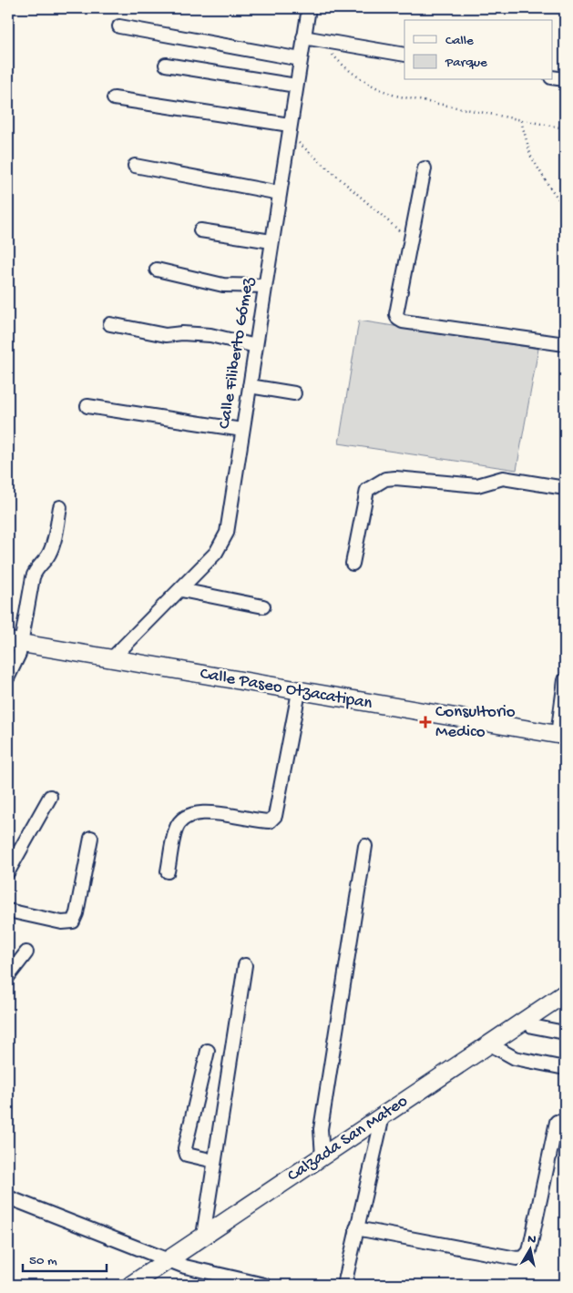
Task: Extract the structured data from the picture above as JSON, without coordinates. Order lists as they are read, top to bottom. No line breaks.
{"streets":{"main road":["Calle Paseo Otzacatipan","Calzada San Mateo"],"street":["Calle Filiberto Gómez"]},"crossings":[["Calle Filiberto Gómez","Calle Paseo Otzacatipan"]],"places":{"health":["Consultorio Medico"]},"legend":["Calle","Parque"],"scale_bar":"50 m","north":"top"}
